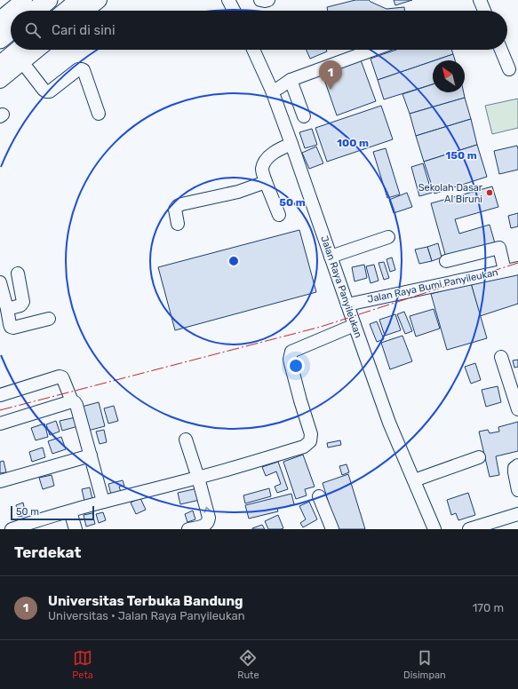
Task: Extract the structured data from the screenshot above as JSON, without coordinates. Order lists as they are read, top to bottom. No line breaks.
{"streets":{"street":["Jalan Raya Bumi Panyileukan","Jalan Raya Panyileukan"]},"crossings":[["Jalan Raya Bumi Panyileukan","Jalan Raya Panyileukan"]],"places":["Sekolah Dasar Al Biruni"],"scale_bar":"50 m","north":"top left","page":{"search":"Cari di sini","pins":"1","scale":"50 m","heading":"Terdekat","list":[{"mark":"1","name":"Universitas Terbuka Bandung","note":"Universitas · Jalan Raya Panyileukan","value":"170 m"}],"nav":["Peta","Rute","Disimpan"]},"rings":["100 m","150 m","50 m"]}
